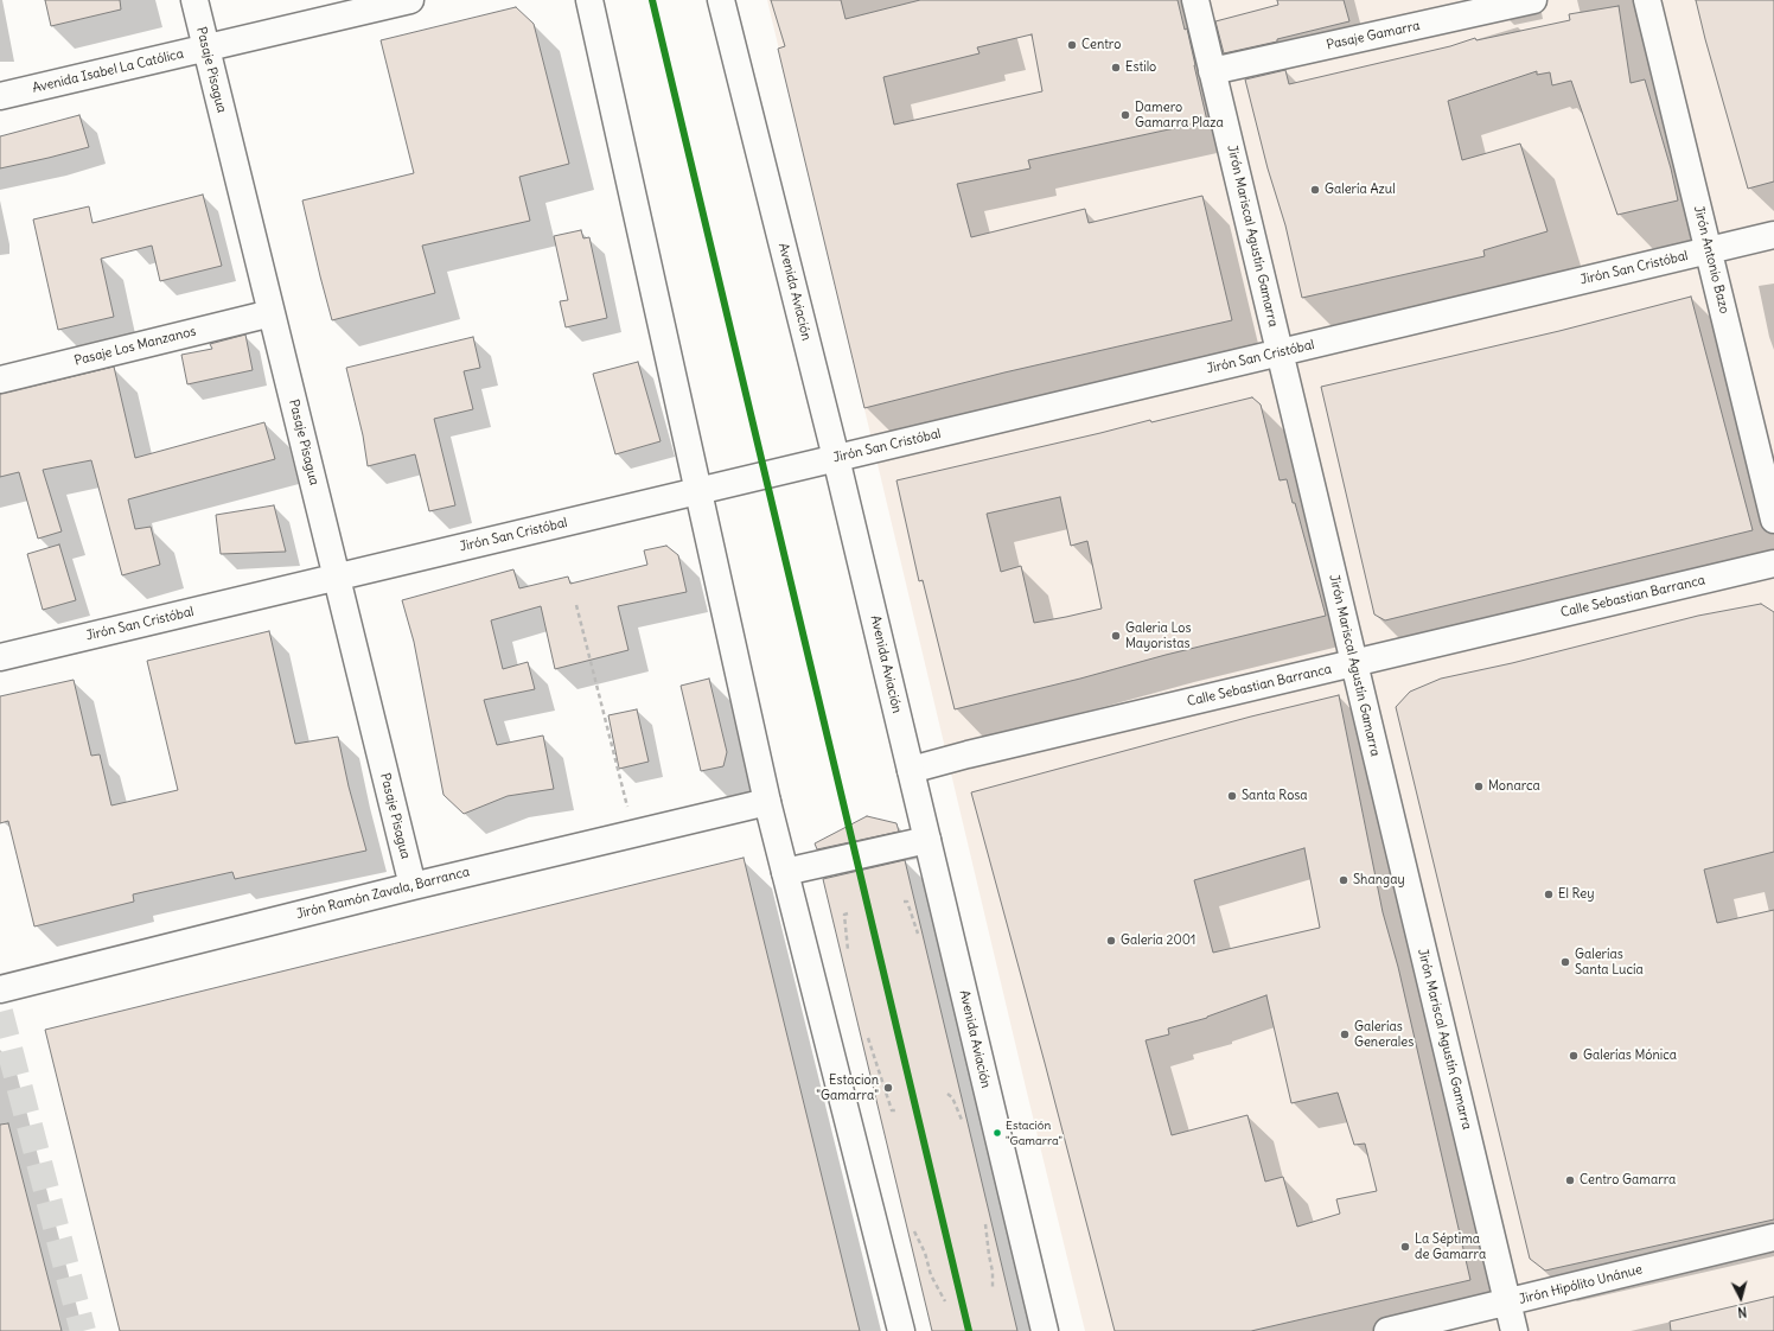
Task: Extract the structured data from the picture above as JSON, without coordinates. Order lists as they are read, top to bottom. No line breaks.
{"streets":{"street":["Pasaje Gamarra","Pasaje Pisagua","Avenida Isabel La Católica","Jirón Mariscal Agustín Gamarra","Jirón Antonio Bazo","Jirón San Cristóbal","Avenida Aviación","Pasaje Los Manzanos","Calle Sebastian Barranca","Jirón Ramón Zavala, Barranca","Jirón Hipólito Unánue"]},"crossings":[["Pasaje Gamarra","Jirón Mariscal Agustín Gamarra"],["Pasaje Pisagua","Avenida Isabel La Católica"],["Pasaje Pisagua","Jirón San Cristóbal"],["Pasaje Pisagua","Pasaje Los Manzanos"],["Pasaje Pisagua","Jirón Ramón Zavala, Barranca"],["Jirón Mariscal Agustín Gamarra","Jirón San Cristóbal"],["Jirón Mariscal Agustín Gamarra","Calle Sebastian Barranca"],["Jirón Mariscal Agustín Gamarra","Jirón Hipólito Unánue"],["Jirón Antonio Bazo","Jirón San Cristóbal"],["Jirón San Cristóbal","Avenida Aviación"],["Avenida Aviación","Calle Sebastian Barranca"]],"places":["Centro","Estilo","Damero Gamarra Plaza","Galería Azul","Galeria Los Mayoristas","Monarca","Santa Rosa","Shangay","El Rey","Galería 2001","Galerías Santa Lucía","Galerías Generales","Galerías Mónica","Estacion \"Gamarra\"","Estación \"Gamarra\"","Centro Gamarra","La Séptima de Gamarra"],"north":"bottom"}
